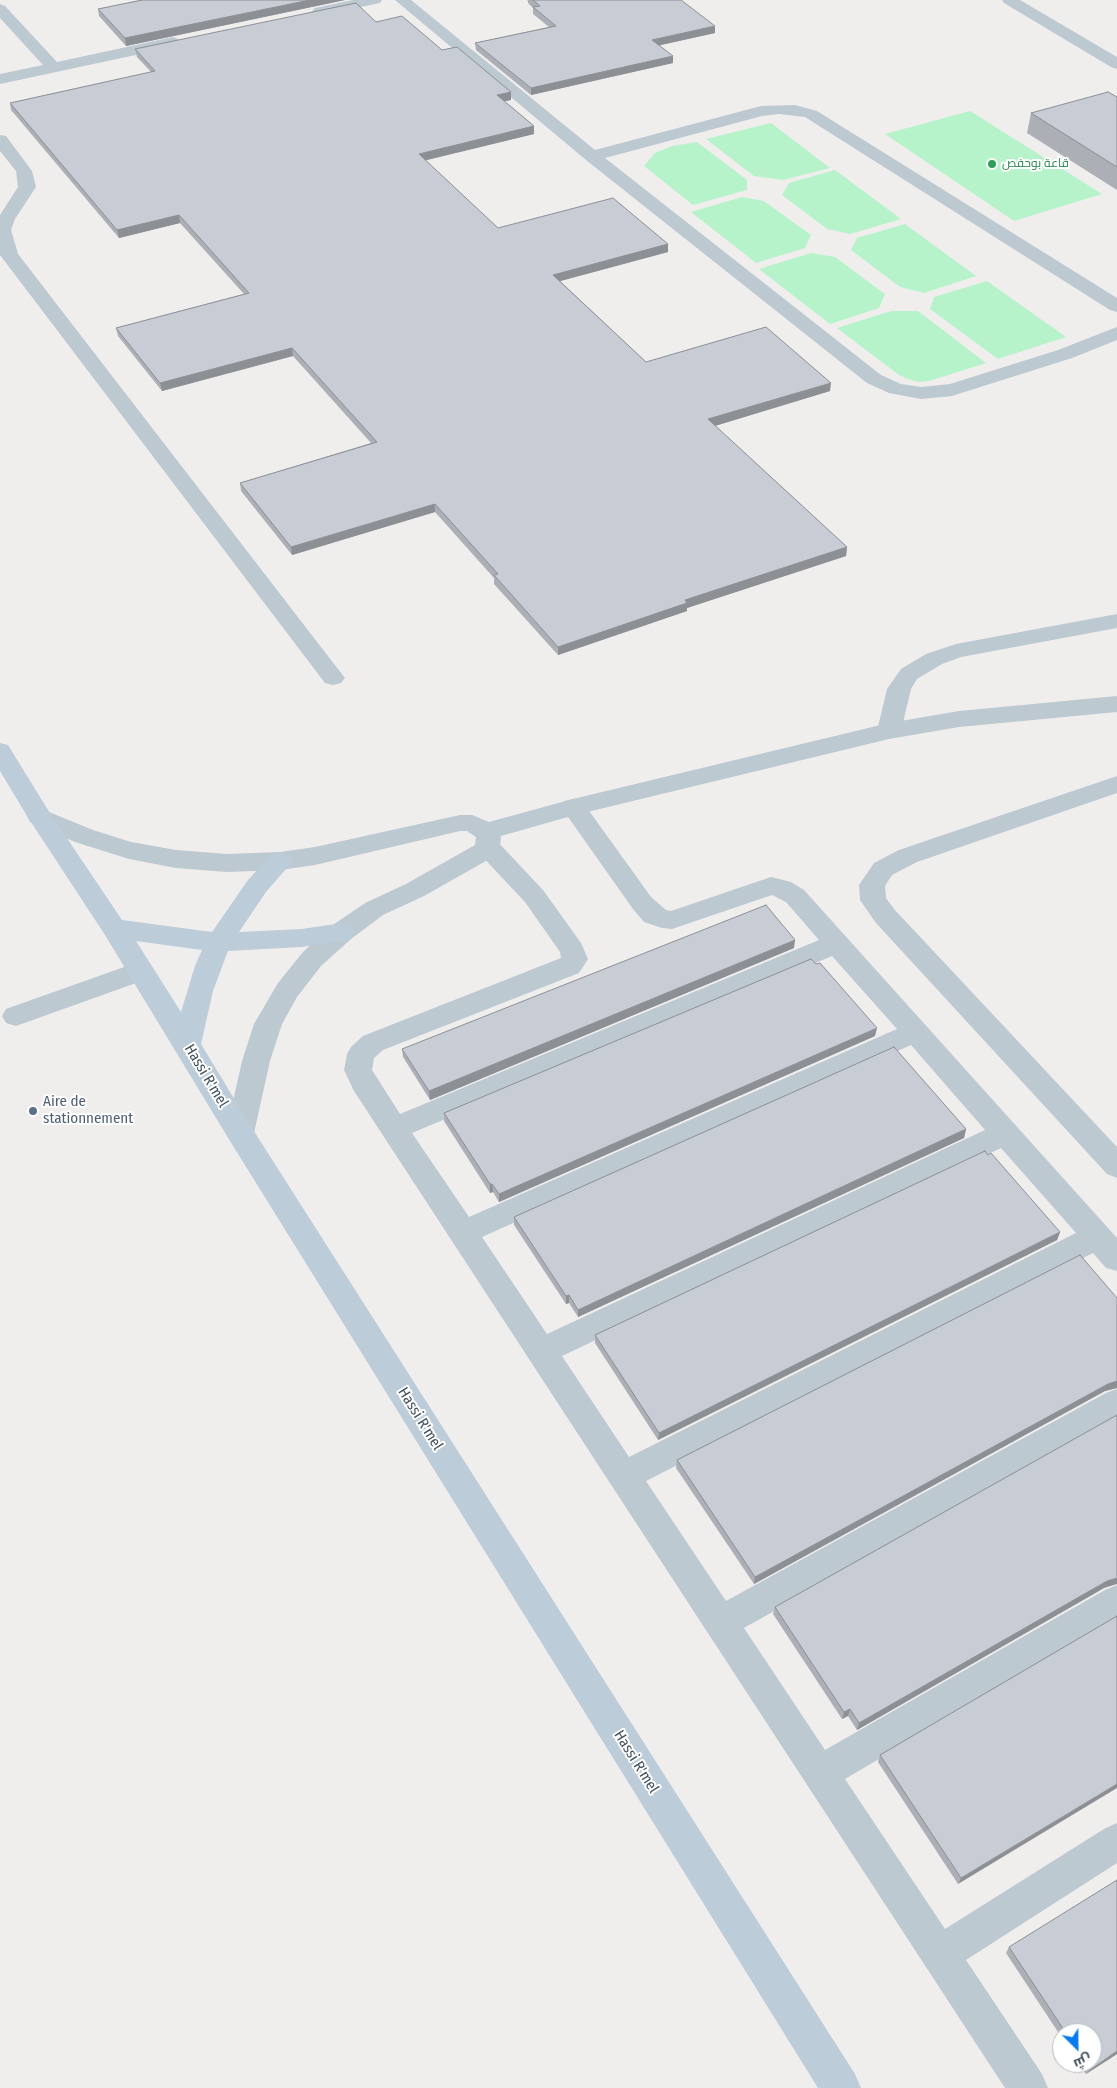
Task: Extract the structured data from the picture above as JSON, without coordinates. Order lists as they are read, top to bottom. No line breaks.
{"streets":{"main road":["Hassi R'mel"]},"places":["قاعة بوحفص","Aire de stationnement"],"north":"bottom right"}
